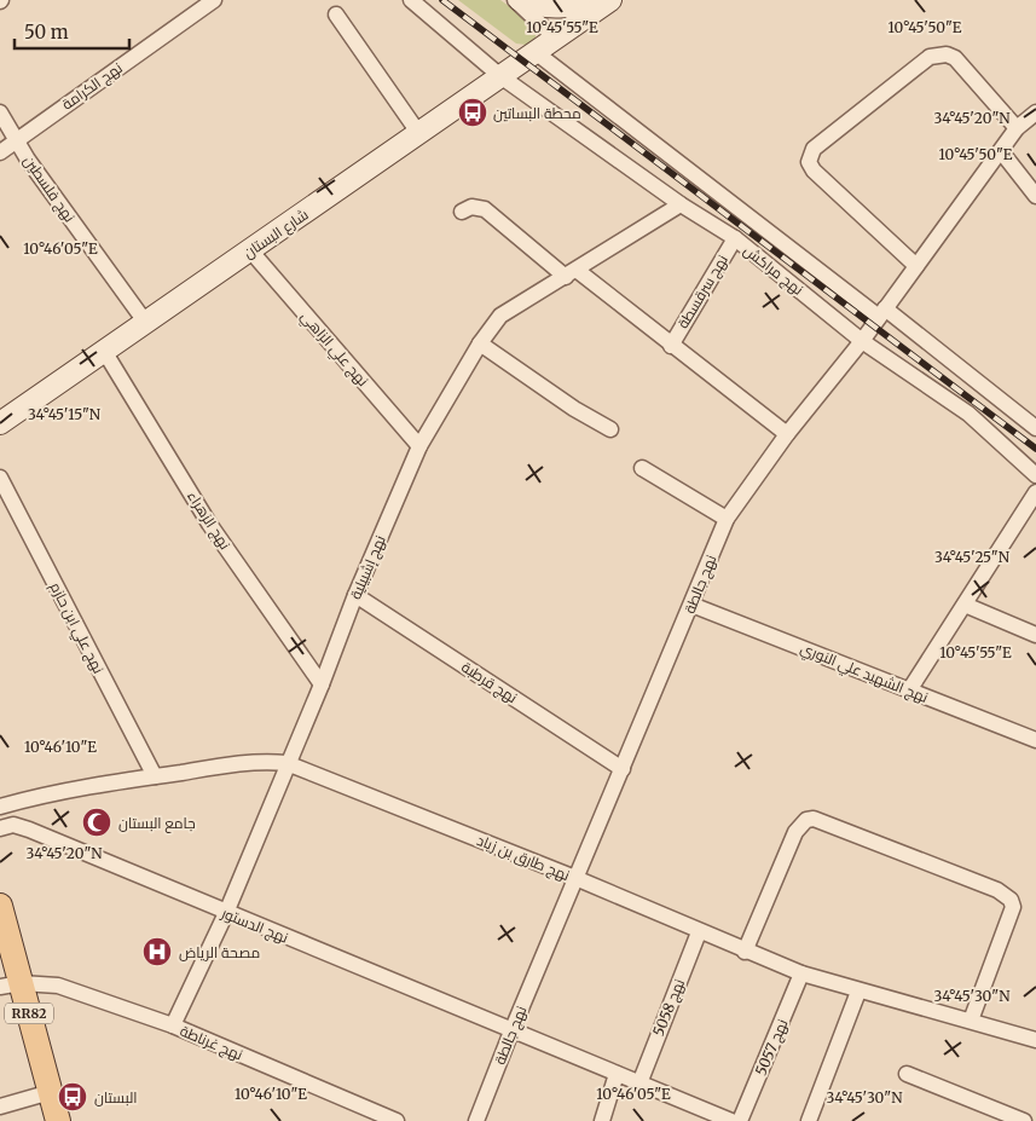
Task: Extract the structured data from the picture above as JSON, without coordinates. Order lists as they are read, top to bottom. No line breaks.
{"streets":{"main road":["شارع البستان","RR82"],"street":["نهج الكرامة","نهج فلسطين","نهج مراكش","نهج سرقسطة","نهج علي الزاهي","نهج الزهراء","نهج إشبيلية","نهج جالطة","نهج علي ابن حازم","نهج الشهيد علي النوري","نهج قرطبة","نهج طارق بن زياد","نهج الدستور","نهج 5058","نهج غرناطة","نهج 5057"]},"crossings":[["نهج الكرامة","نهج فلسطين"],["نهج فلسطين","شارع البستان"],["شارع البستان","نهج مراكش"],["شارع البستان","نهج علي الزاهي"],["شارع البستان","نهج الزهراء"],["نهج مراكش","نهج سرقسطة"],["نهج مراكش","نهج إشبيلية"],["نهج مراكش","نهج جالطة"],["نهج علي الزاهي","نهج إشبيلية"],["نهج الزهراء","نهج إشبيلية"],["نهج إشبيلية","نهج قرطبة"],["نهج إشبيلية","نهج طارق بن زياد"],["نهج إشبيلية","نهج الدستور"],["نهج إشبيلية","نهج غرناطة"],["نهج جالطة","نهج الشهيد علي النوري"],["نهج جالطة","نهج قرطبة"],["نهج جالطة","نهج طارق بن زياد"],["نهج جالطة","نهج الدستور"],["نهج علي ابن حازم","نهج طارق بن زياد"],["نهج طارق بن زياد","نهج 5058"],["نهج طارق بن زياد","نهج 5057"],["نهج الدستور","نهج 5058"],["RR82","نهج غرناطة"]],"places":{"bus stop":["محطة البساتين","البستان"],"mosque":["جامع البستان"],"hospital":["مصحة الرياض"]},"scale_bar":"50 m","coordinates":["10°45'55\"E","10°45'50\"E","34°45'20\"N","10°46'05\"E","34°45'15\"N","34°45'25\"N","10°46'10\"E","34°45'30\"N"]}
